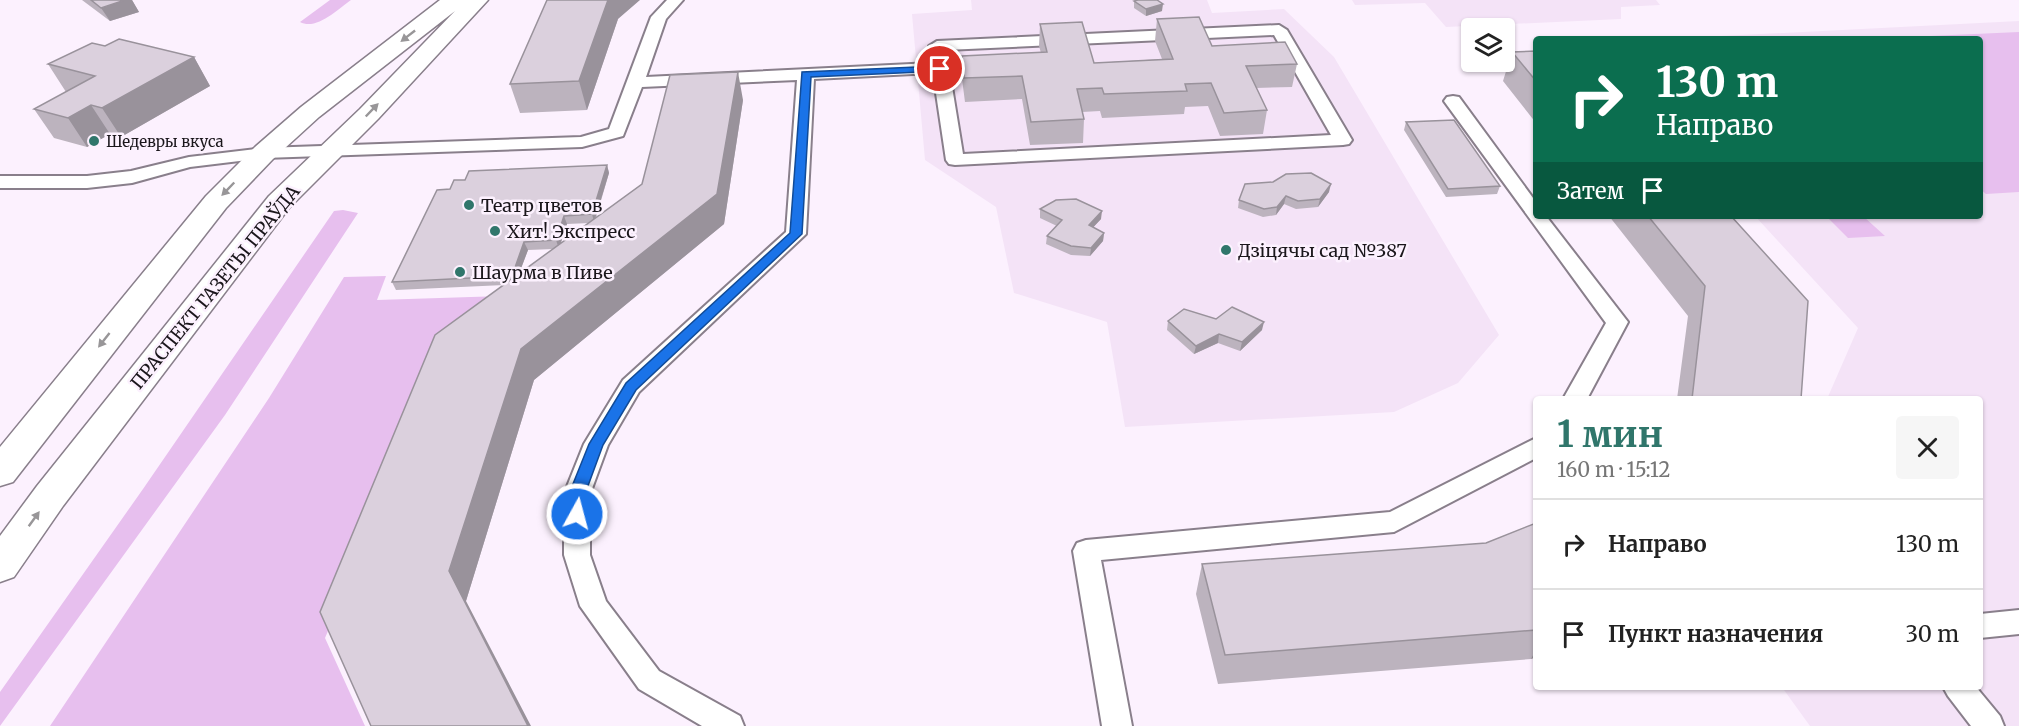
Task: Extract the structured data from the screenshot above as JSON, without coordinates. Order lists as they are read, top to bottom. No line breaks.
{"streets":{"street":["ПРАСПЕКТ ГАЗЕТЫ ПРАЎДА"]},"places":["Шедевры вкуса","Театр цветов","Хит! Экспресс","Дзіцячы сад №387","Шаурма в Пиве"],"page":{"turn":["130 m","Направо"],"then":"Затем","heading":["1 мин","160 m · 15:12"],"list":[{"name":"Направо","value":"130 m"},{"name":"Пункт назначения","value":"30 m"}]}}
